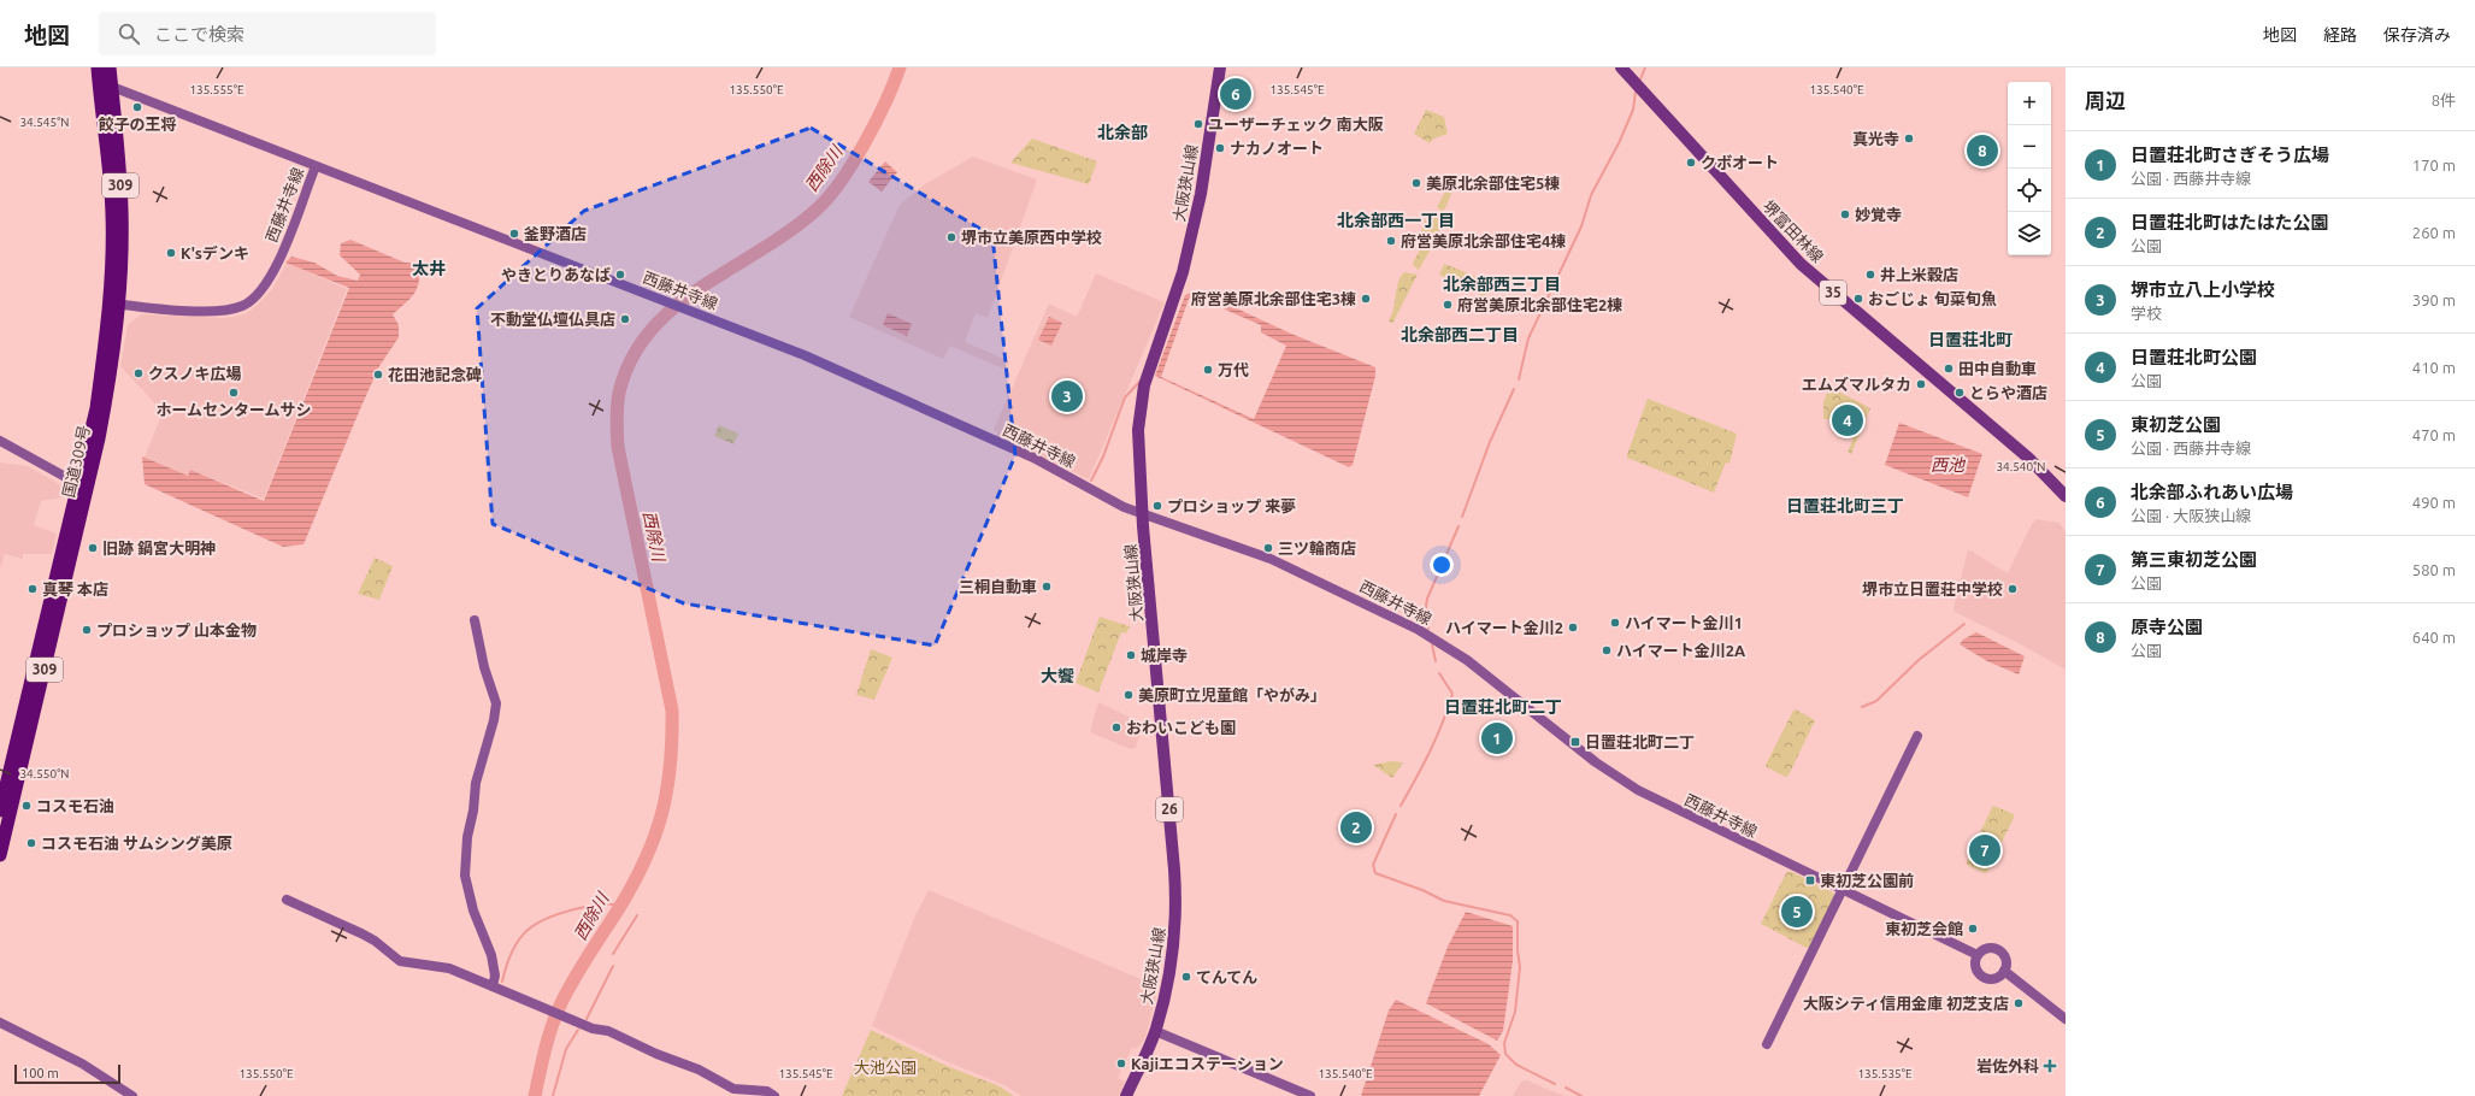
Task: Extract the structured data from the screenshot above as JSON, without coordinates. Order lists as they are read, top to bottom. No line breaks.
{"streets":{"highway":["309","国道309号"],"main road":["大阪狭山線","西藤井寺線","堺富田林線","35","26"]},"crossings":[["大阪狭山線","西藤井寺線"],["西藤井寺線","国道309号"]],"districts":["北余部","北余部西一丁目","太井","北余部西三丁目","北余部西二丁目","日置荘北町","日置荘北町三丁","大饗","日置荘北町二丁"],"water":["西除川","西池"],"parks":["大池公園"],"places":{"other":["餃子の王将","ユーザーチェック 南大阪","真光寺","ナカノオート","クボオート","美原北余部住宅5棟","妙覚寺","釜野酒店","堺市立美原西中学校","府営美原北余部住宅4棟","K'sデンキ","やきとりあなば","井上米穀店","府営美原北余部住宅3棟","おごじょ 旬菜旬魚","府営美原北余部住宅2棟","不動堂仏壇仏具店","田中自動車","万代","クスノキ広場","花田池記念碑","エムズマルタカ","ホームセンタームサシ","とらや酒店","プロショップ 来夢","旧跡 鍋宮大明神","三ツ輪商店","三桐自動車","真琴 本店","堺市立日置荘中学校","ハイマート金川1","ハイマート金川2","プロショップ 山本金物","ハイマート金川2A","城岸寺","美原町立児童館「やがみ」","おわいこども園","コスモ石油","コスモ石油 サムシング美原","東初芝会館","てんてん","大阪シティ信用金庫 初芝支店","Kajiエコステーション"],"transit":["日置荘北町二丁","東初芝公園前"],"health":["岩佐外科"]},"scale_bar":"100 m","page":{"header":"地図","search":"ここで検索","nav":["地図","経路","保存済み"],"heading":["周辺","8件"],"pins":["6","8","3","4","1","2","7","5"],"map_buttons":["+","−"],"list":[{"mark":"1","name":"日置荘北町さぎそう広場","note":"公園 · 西藤井寺線","value":"170 m"},{"mark":"2","name":"日置荘北町はたはた公園","note":"公園","value":"260 m"},{"mark":"3","name":"堺市立八上小学校","note":"学校","value":"390 m"},{"mark":"4","name":"日置荘北町公園","note":"公園","value":"410 m"},{"mark":"5","name":"東初芝公園","note":"公園 · 西藤井寺線","value":"470 m"},{"mark":"6","name":"北余部ふれあい広場","note":"公園 · 大阪狭山線","value":"490 m"},{"mark":"7","name":"第三東初芝公園","note":"公園","value":"580 m"},{"mark":"8","name":"原寺公園","note":"公園","value":"640 m"}],"scale":"100 m"},"coordinates":["135.555°E","135.550°E","135.545°E","135.540°E","34.545°N","34.540°N","34.550°N","135.535°E"]}
